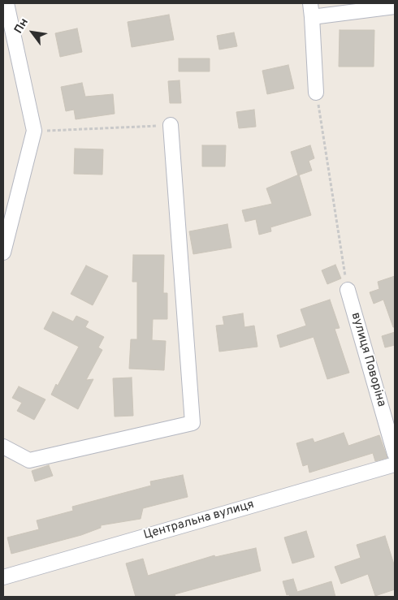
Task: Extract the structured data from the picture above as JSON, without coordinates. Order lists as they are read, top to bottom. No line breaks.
{"streets":{"street":["вулиця Поворіна","Центральна вулиця"]},"north":"top left"}
